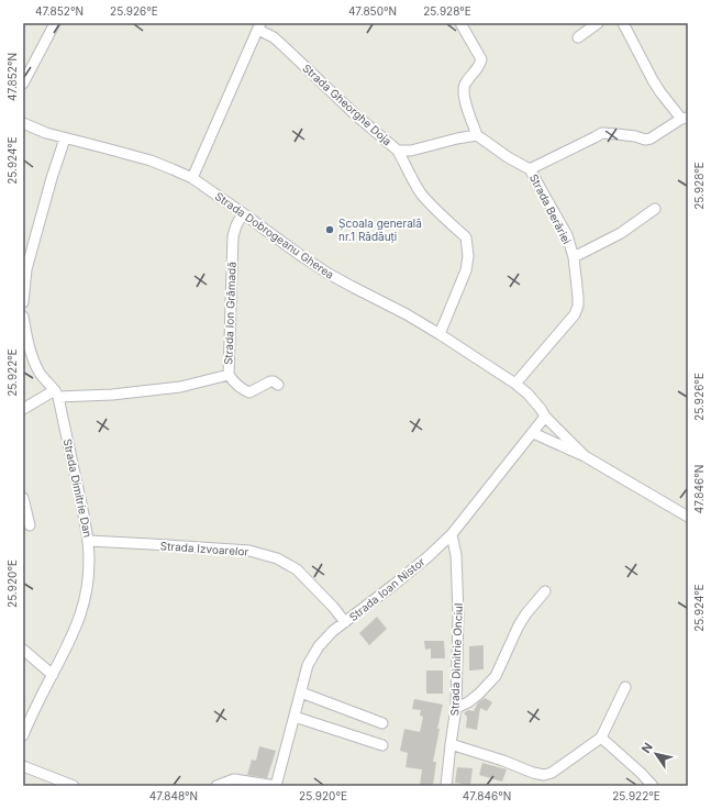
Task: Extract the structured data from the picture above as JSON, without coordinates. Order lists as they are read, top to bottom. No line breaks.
{"streets":{"street":["Strada Gheorghe Doja","Strada Berăriei","Strada Dobrogeanu Gherea","Strada Ion Grămadă","Strada Dimitrie Dan","Strada Izvoarelor","Strada Ioan Nistor","Strada Dimitrie Onciul"]},"crossings":[["Strada Berăriei","Strada Dobrogeanu Gherea"],["Strada Dobrogeanu Gherea","Strada Ion Grămadă"],["Strada Dobrogeanu Gherea","Strada Ioan Nistor"],["Strada Ion Grămadă","Strada Dimitrie Dan"],["Strada Dimitrie Dan","Strada Izvoarelor"],["Strada Izvoarelor","Strada Ioan Nistor"],["Strada Ioan Nistor","Strada Dimitrie Onciul"]],"places":["Școala generală nr.1 Rădăuți"],"north":"top left","coordinates":["47.852°N","25.926°E","47.850°N","25.928°E","25.924°E","25.922°E","47.846°N","25.920°E","47.848°N"]}
